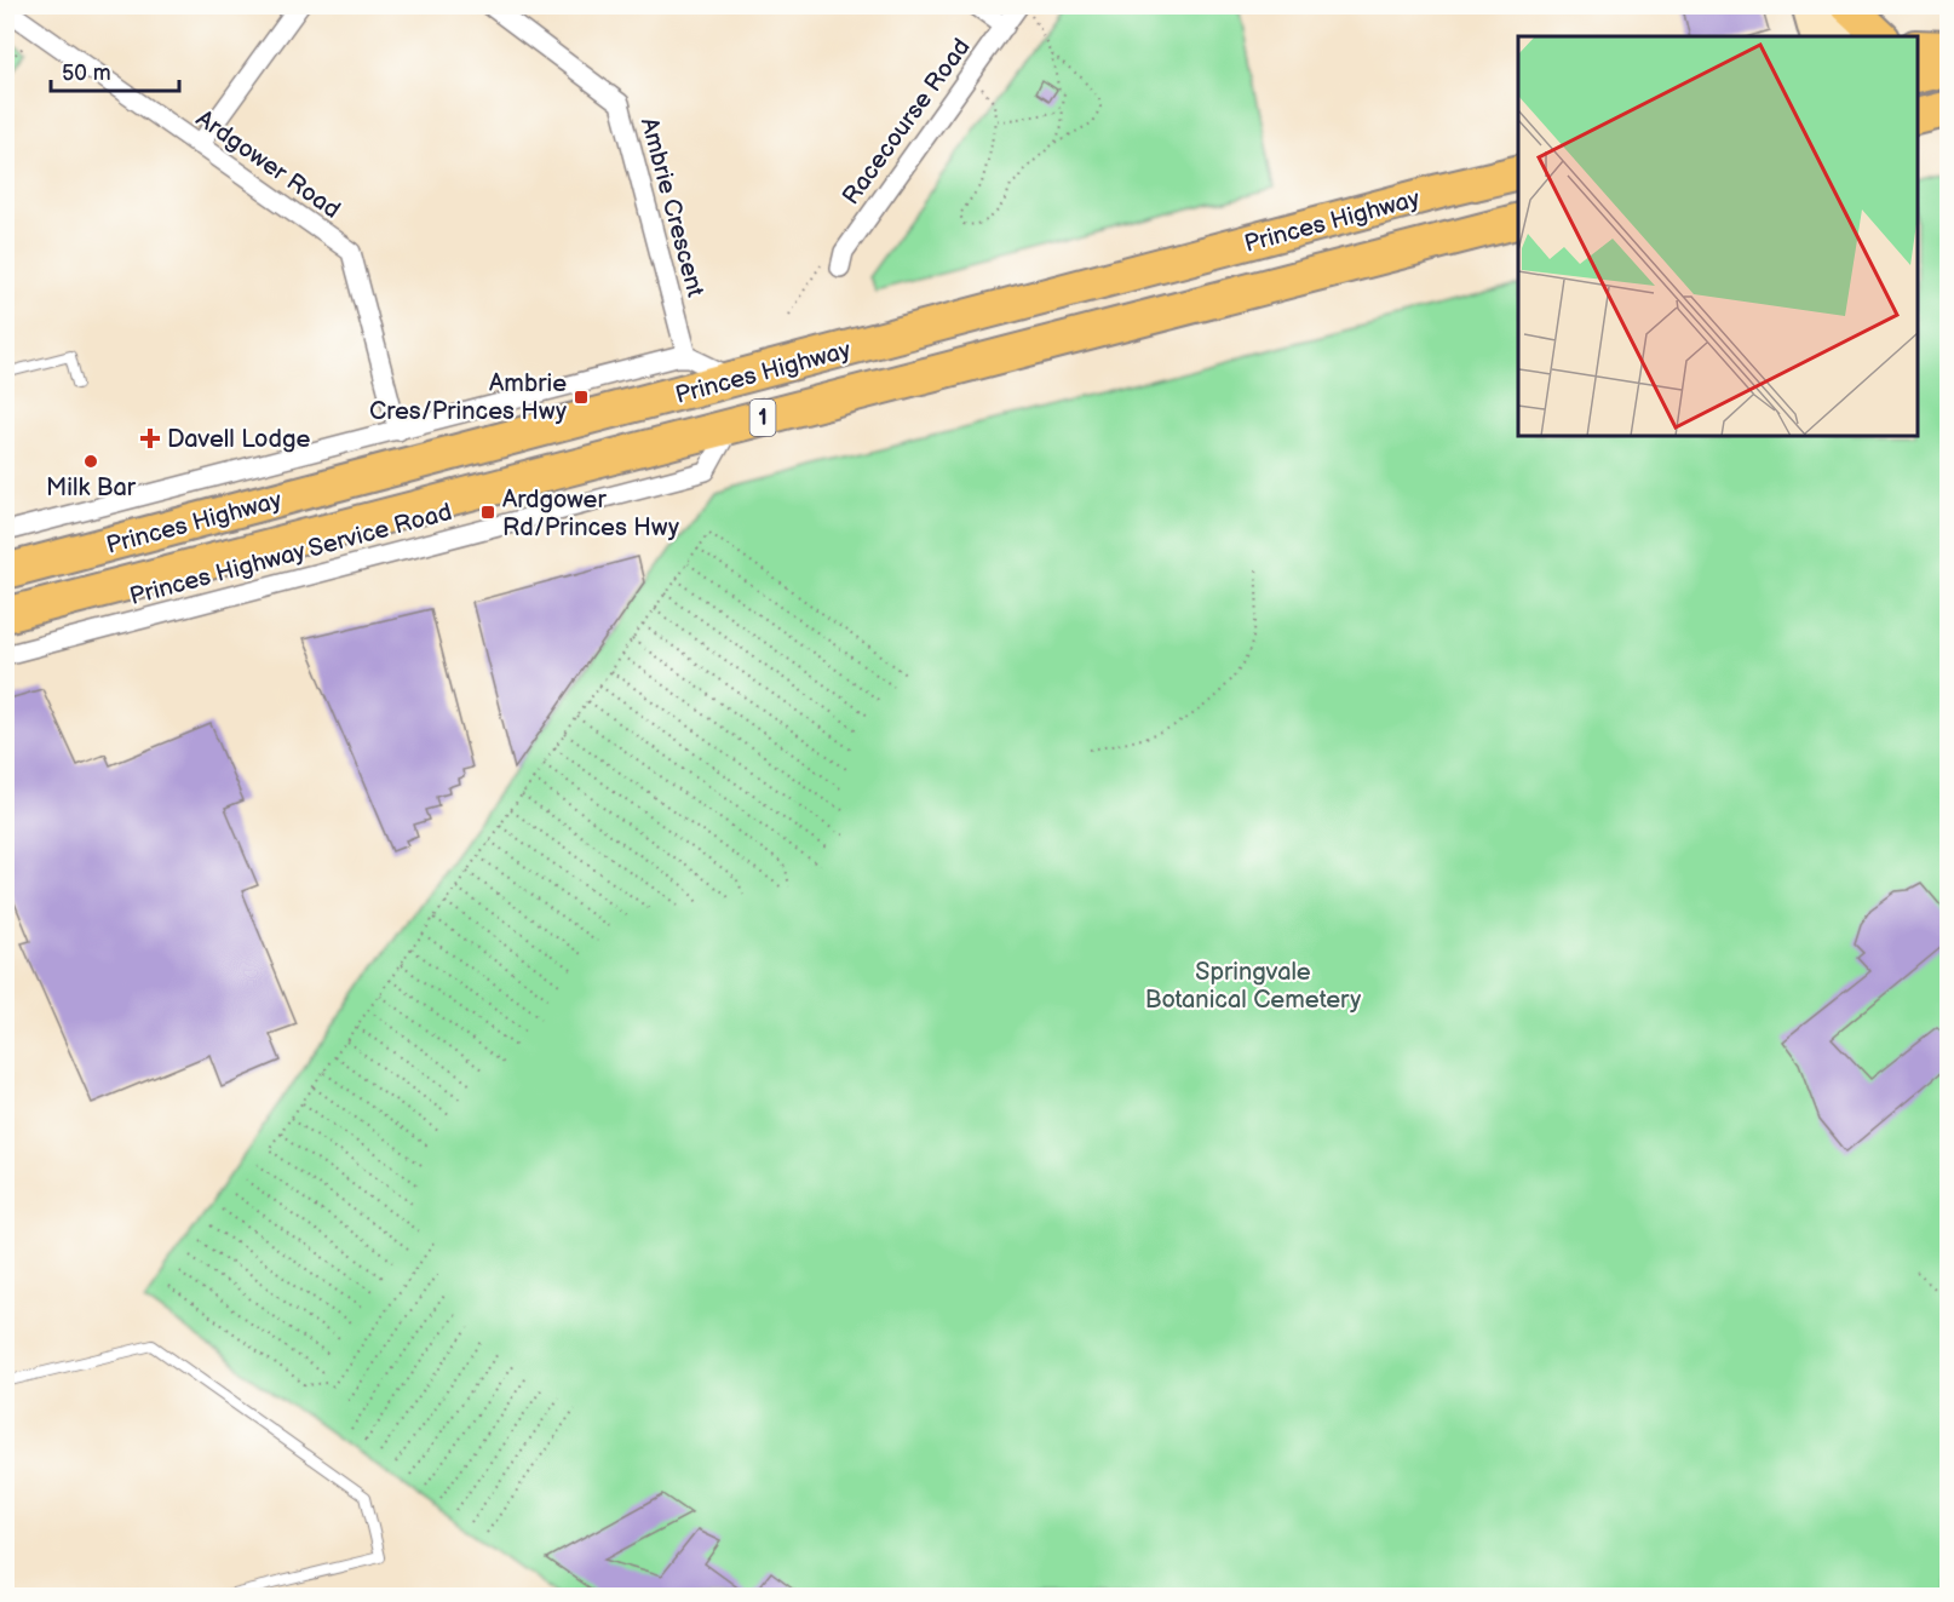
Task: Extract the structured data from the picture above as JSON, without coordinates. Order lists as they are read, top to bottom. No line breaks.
{"streets":{"highway":["Princes Highway","1"],"street":["Racecourse Road","Ardgower Road","Ambrie Crescent","Princes Highway Service Road"]},"crossings":[["Princes Highway","Princes Highway Service Road"]],"parks":["Springvale Botanical Cemetery"],"places":{"transit":["Ambrie Cres/Princes Hwy","Ardgower Rd/Princes Hwy"],"health":["Davell Lodge"],"other":["Milk Bar"]},"scale_bar":"50 m"}
